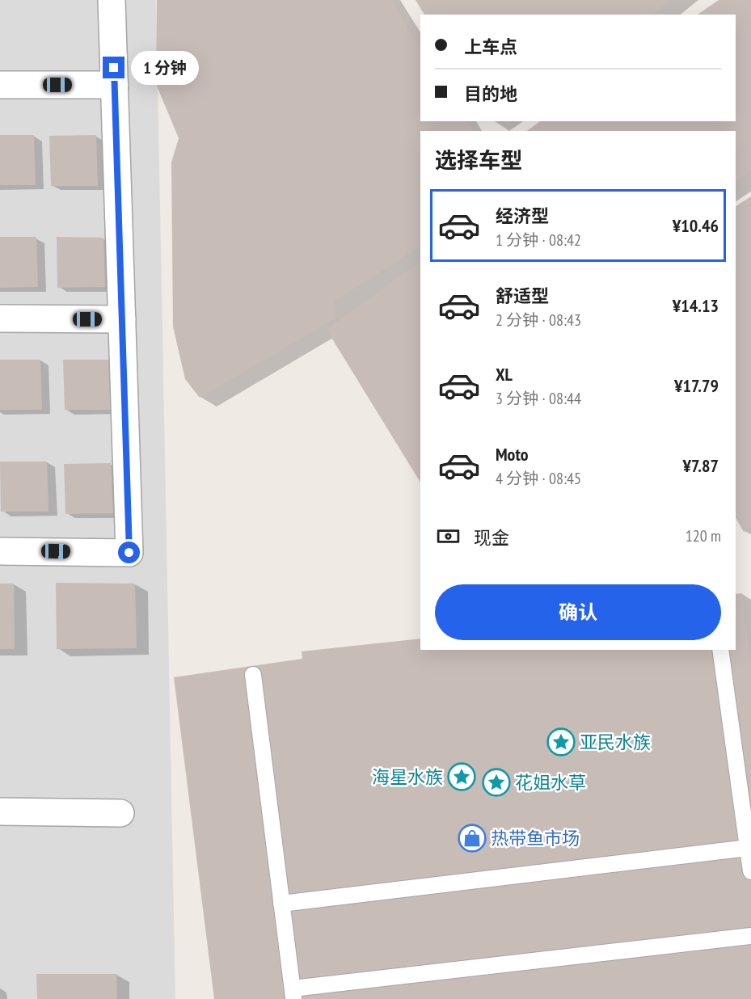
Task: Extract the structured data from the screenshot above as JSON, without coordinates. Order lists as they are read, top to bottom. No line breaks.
{"places":{"place":["亚民水族","海星水族","花姐水草"],"shop":["热带鱼市场"]},"page":{"banner":["上车点","目的地"],"bubble":"1 分钟","heading":"选择车型","list":[{"name":"经济型","note":"1 分钟 · 08:42","value":"¥10.46"},{"name":"舒适型","note":"2 分钟 · 08:43","value":"¥14.13"},{"name":"XL","note":"3 分钟 · 08:44","value":"¥17.79"},{"name":"Moto","note":"4 分钟 · 08:45","value":"¥7.87"}],"pay":["现金","120 m"],"buttons":"确认"}}
